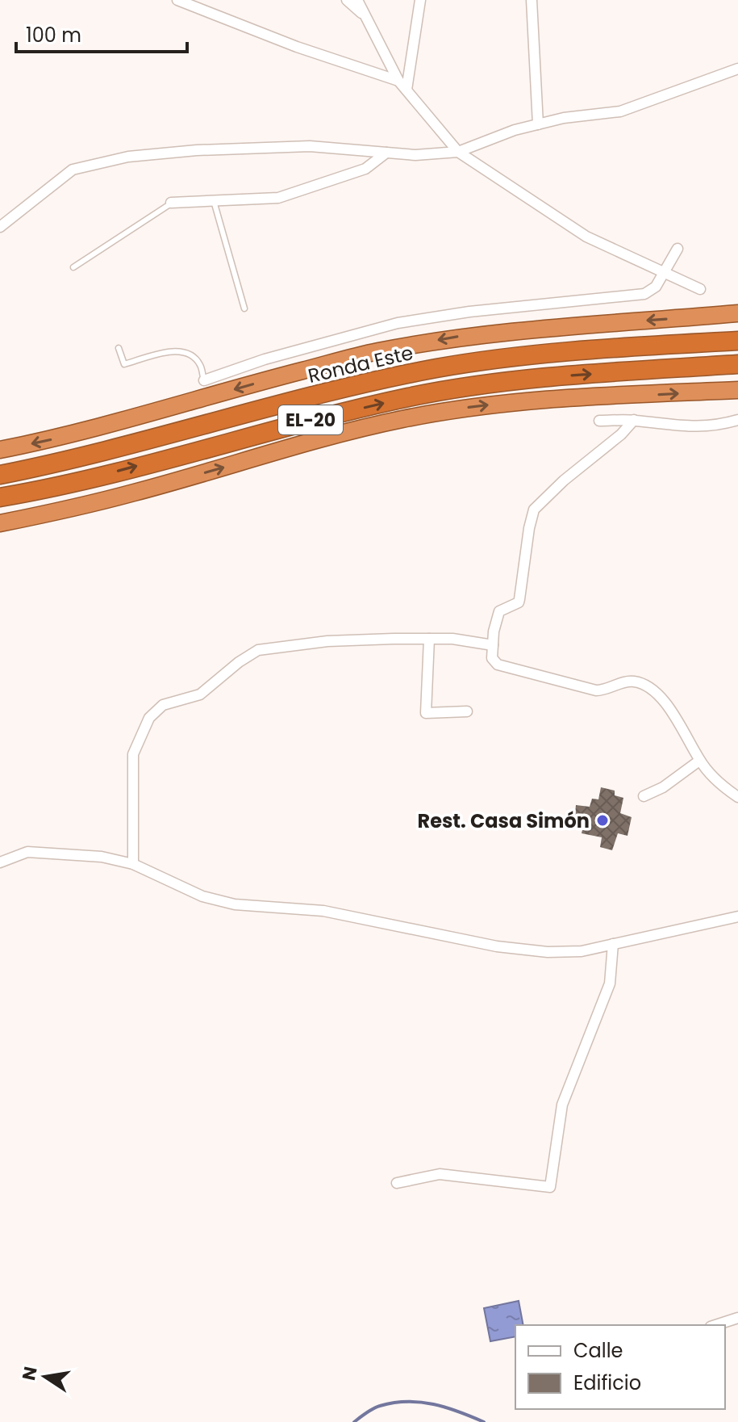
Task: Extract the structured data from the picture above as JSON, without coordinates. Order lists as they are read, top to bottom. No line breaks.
{"streets":{"highway":["Ronda Este","EL-20"]},"crossings":[["Ronda Este","EL-20"]],"places":["Rest. Casa Simón"],"legend":["Calle","Edificio"],"scale_bar":"100 m","north":"left"}
